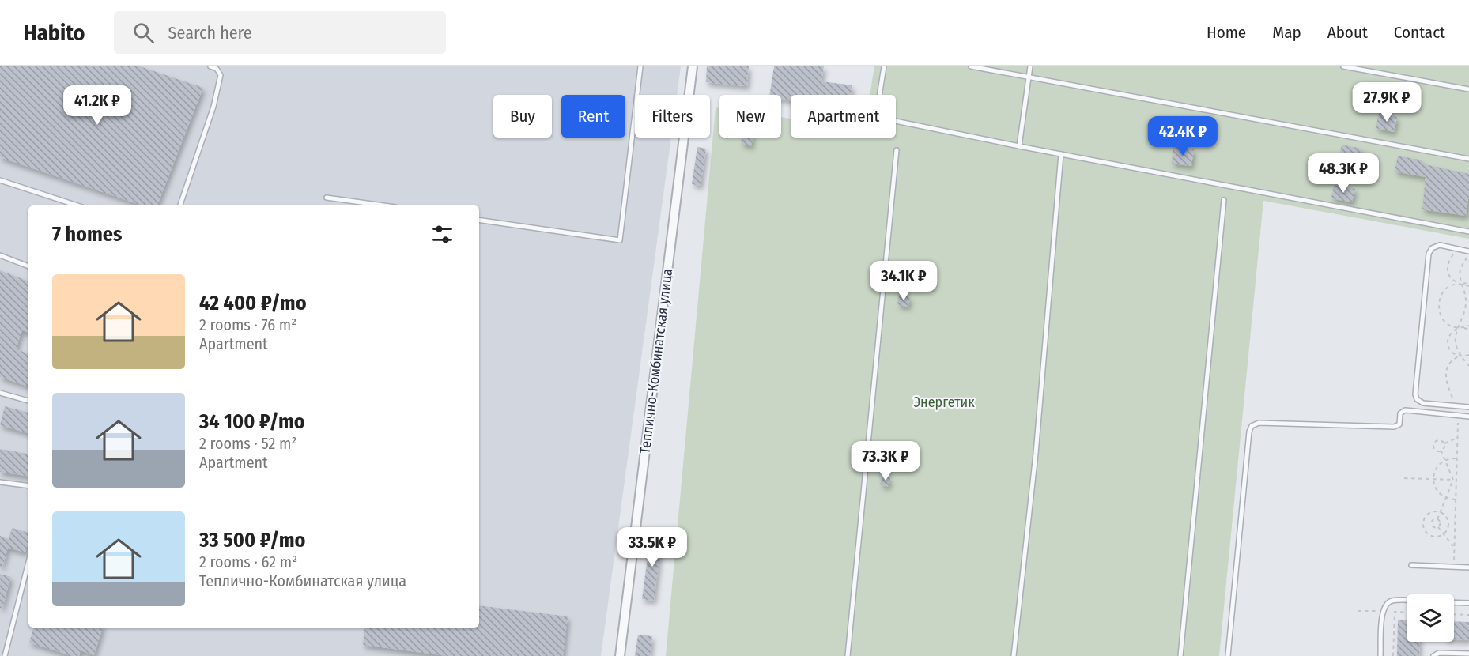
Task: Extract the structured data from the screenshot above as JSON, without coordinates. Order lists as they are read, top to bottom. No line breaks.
{"streets":{"street":["Теплично-Комбинатская улица"]},"parks":["Энергетик"],"page":{"header":"Habito","search":"Search here","nav":["Home","Map","About","Contact"],"price":["27.9K ₽","41.2K ₽","42.4K ₽","48.3K ₽","34.1K ₽","73.3K ₽","33.5K ₽"],"chip":["Buy","Rent","Filters","New","Apartment"],"heading":"7 homes","list":[{"name":"42 400 ₽/mo","note":"2 rooms · 76 m² · Apartment"},{"name":"34 100 ₽/mo","note":"2 rooms · 52 m² · Apartment"},{"name":"33 500 ₽/mo","note":"2 rooms · 62 m² · Теплично-Комбинатская улица"}]}}
